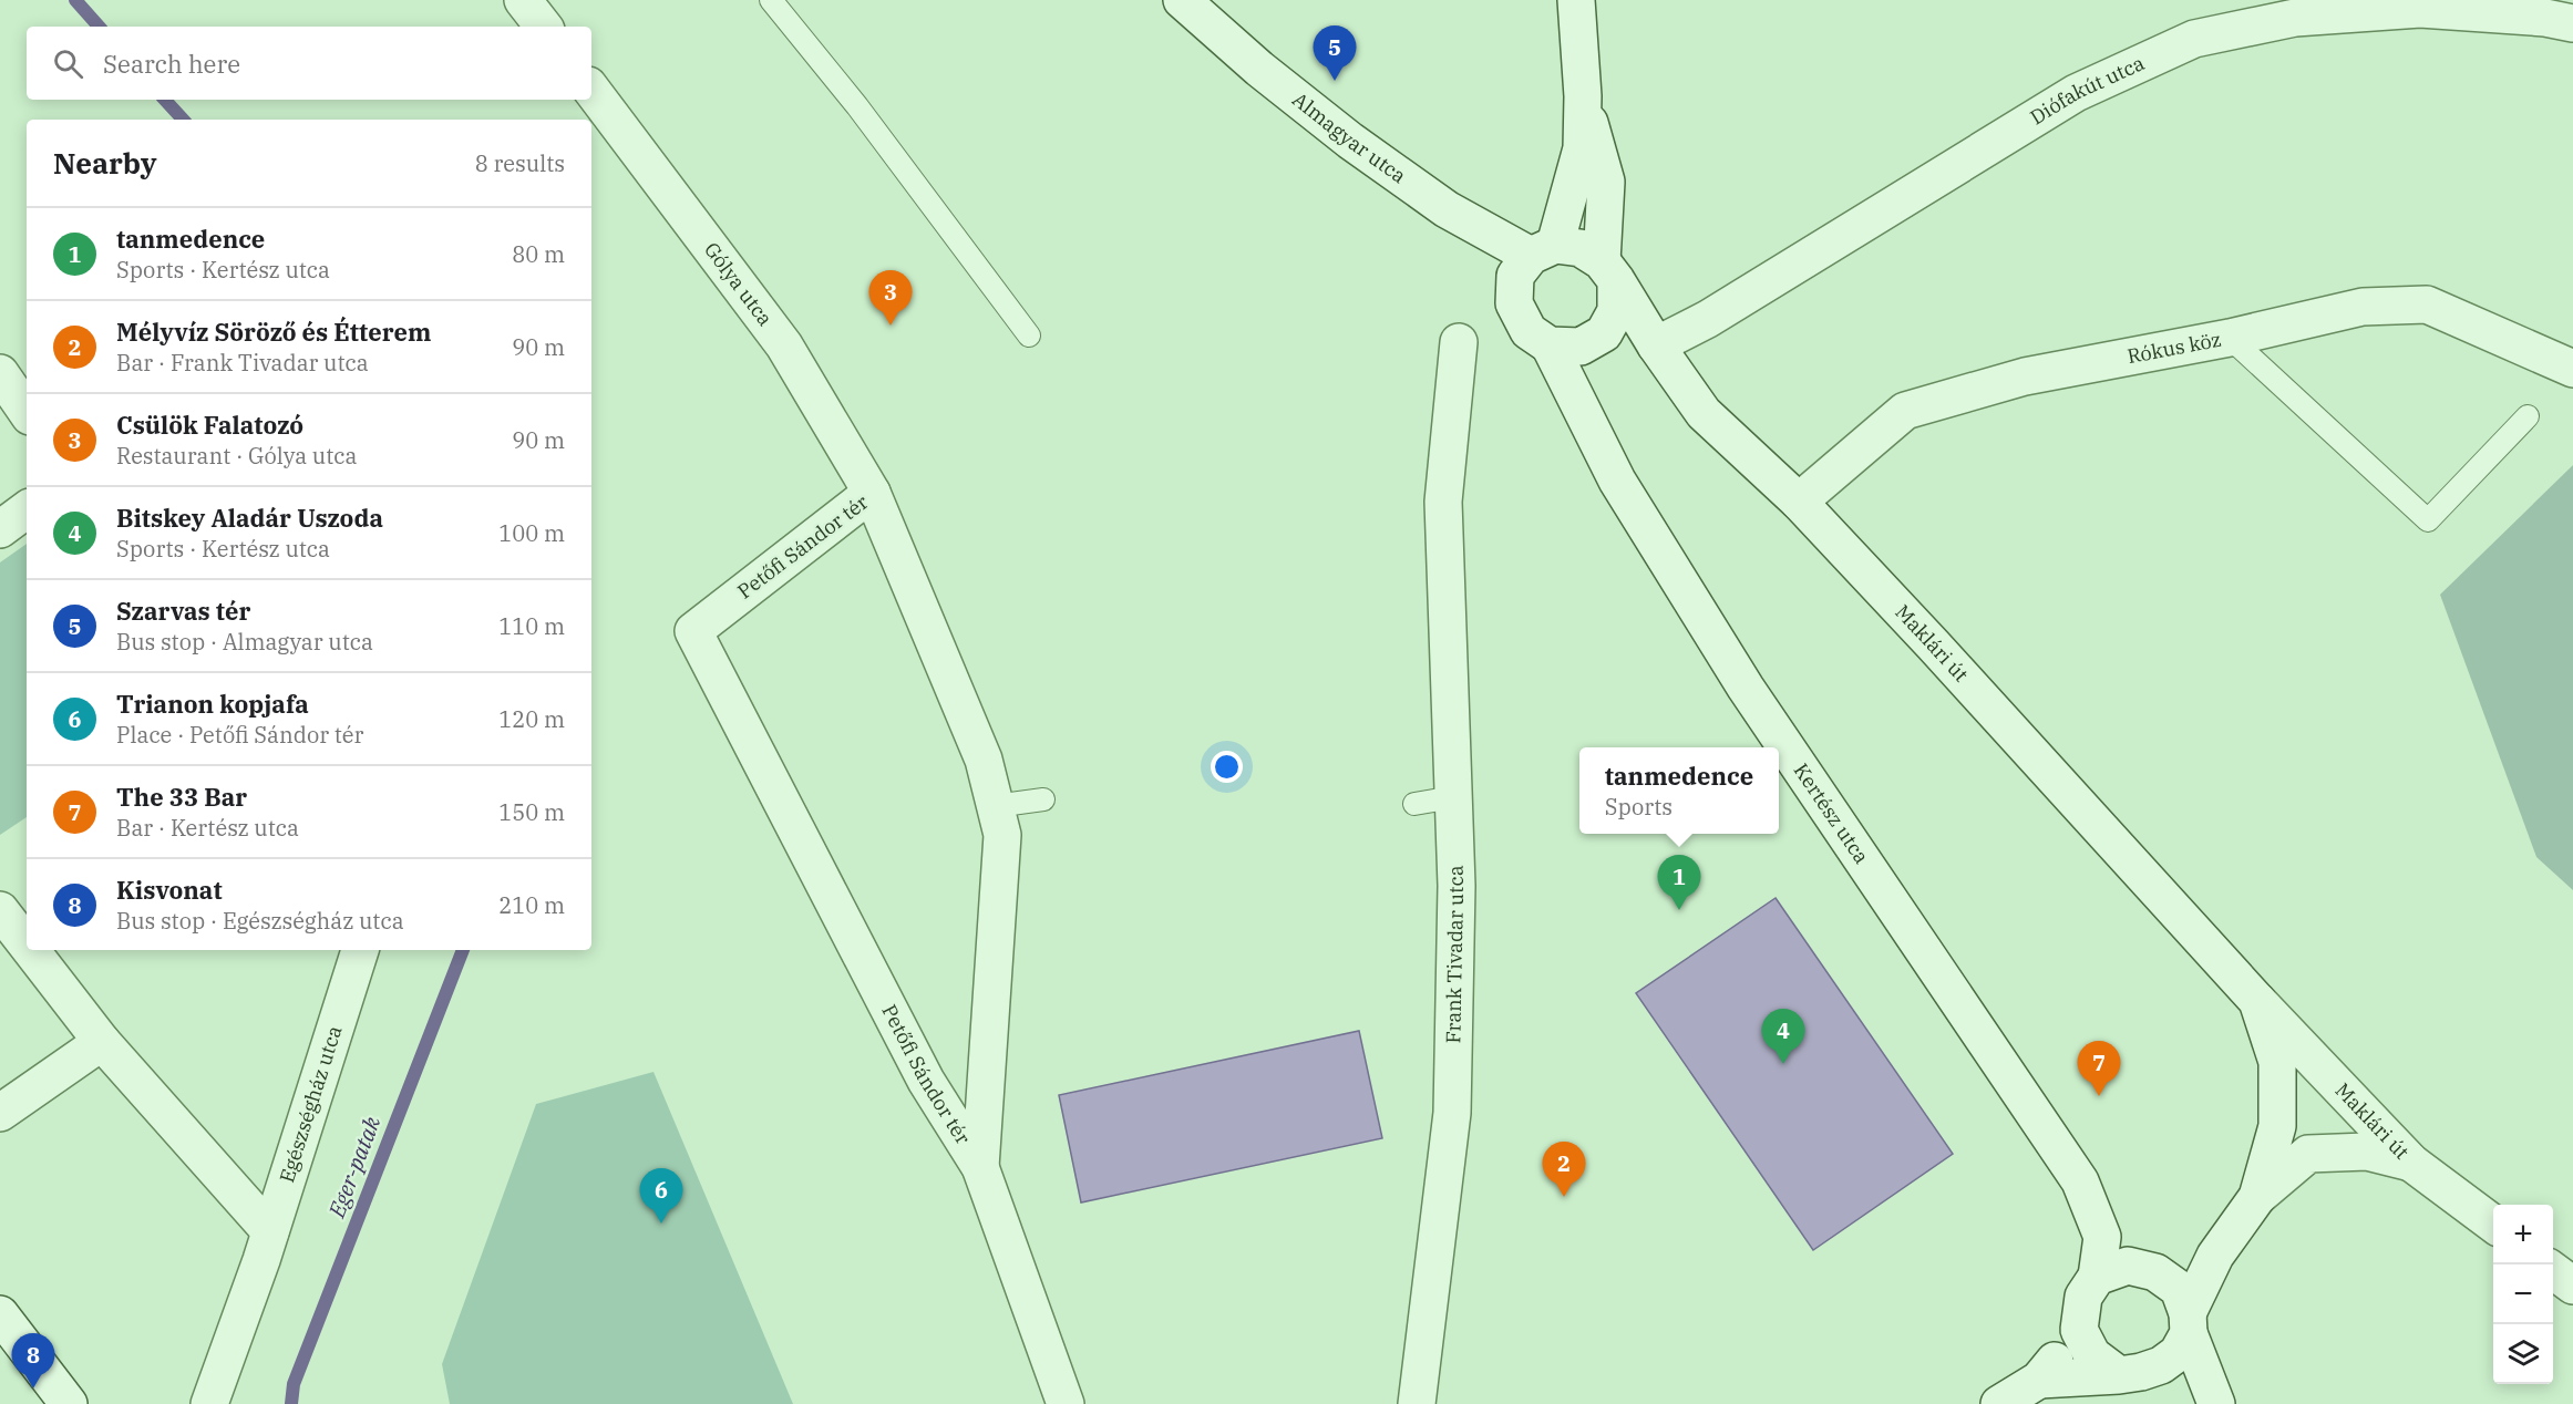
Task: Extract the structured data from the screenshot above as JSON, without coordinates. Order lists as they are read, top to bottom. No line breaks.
{"streets":{"street":["Diófakút utca","Almagyar utca","Gólya utca","Rókus köz","Petőfi Sándor tér","Maklári út","Kertész utca","Frank Tivadar utca","Egészségház utca"]},"crossings":[["Diófakút utca","Maklári út"],["Almagyar utca","Maklári út"],["Almagyar utca","Kertész utca"],["Gólya utca","Petőfi Sándor tér"],["Rókus köz","Maklári út"],["Maklári út","Kertész utca"]],"water":["Eger-patak"],"page":{"pins":["5","3","1","4","7","2","6","8"],"search":"Search here","heading":["Nearby","8 results"],"list":[{"mark":"1","name":"tanmedence","note":"Sports · Kertész utca","value":"80 m"},{"mark":"2","name":"Mélyvíz Söröző és Étterem","note":"Bar · Frank Tivadar utca","value":"90 m"},{"mark":"3","name":"Csülök Falatozó","note":"Restaurant · Gólya utca","value":"90 m"},{"mark":"4","name":"Bitskey Aladár Uszoda","note":"Sports · Kertész utca","value":"100 m"},{"mark":"5","name":"Szarvas tér","note":"Bus stop · Almagyar utca","value":"110 m"},{"mark":"6","name":"Trianon kopjafa","note":"Place · Petőfi Sándor tér","value":"120 m"},{"mark":"7","name":"The 33 Bar","note":"Bar · Kertész utca","value":"150 m"},{"mark":"8","name":"Kisvonat","note":"Bus stop · Egészségház utca","value":"210 m"}],"popup":["tanmedence","Sports"],"map_buttons":["+","−"]}}
